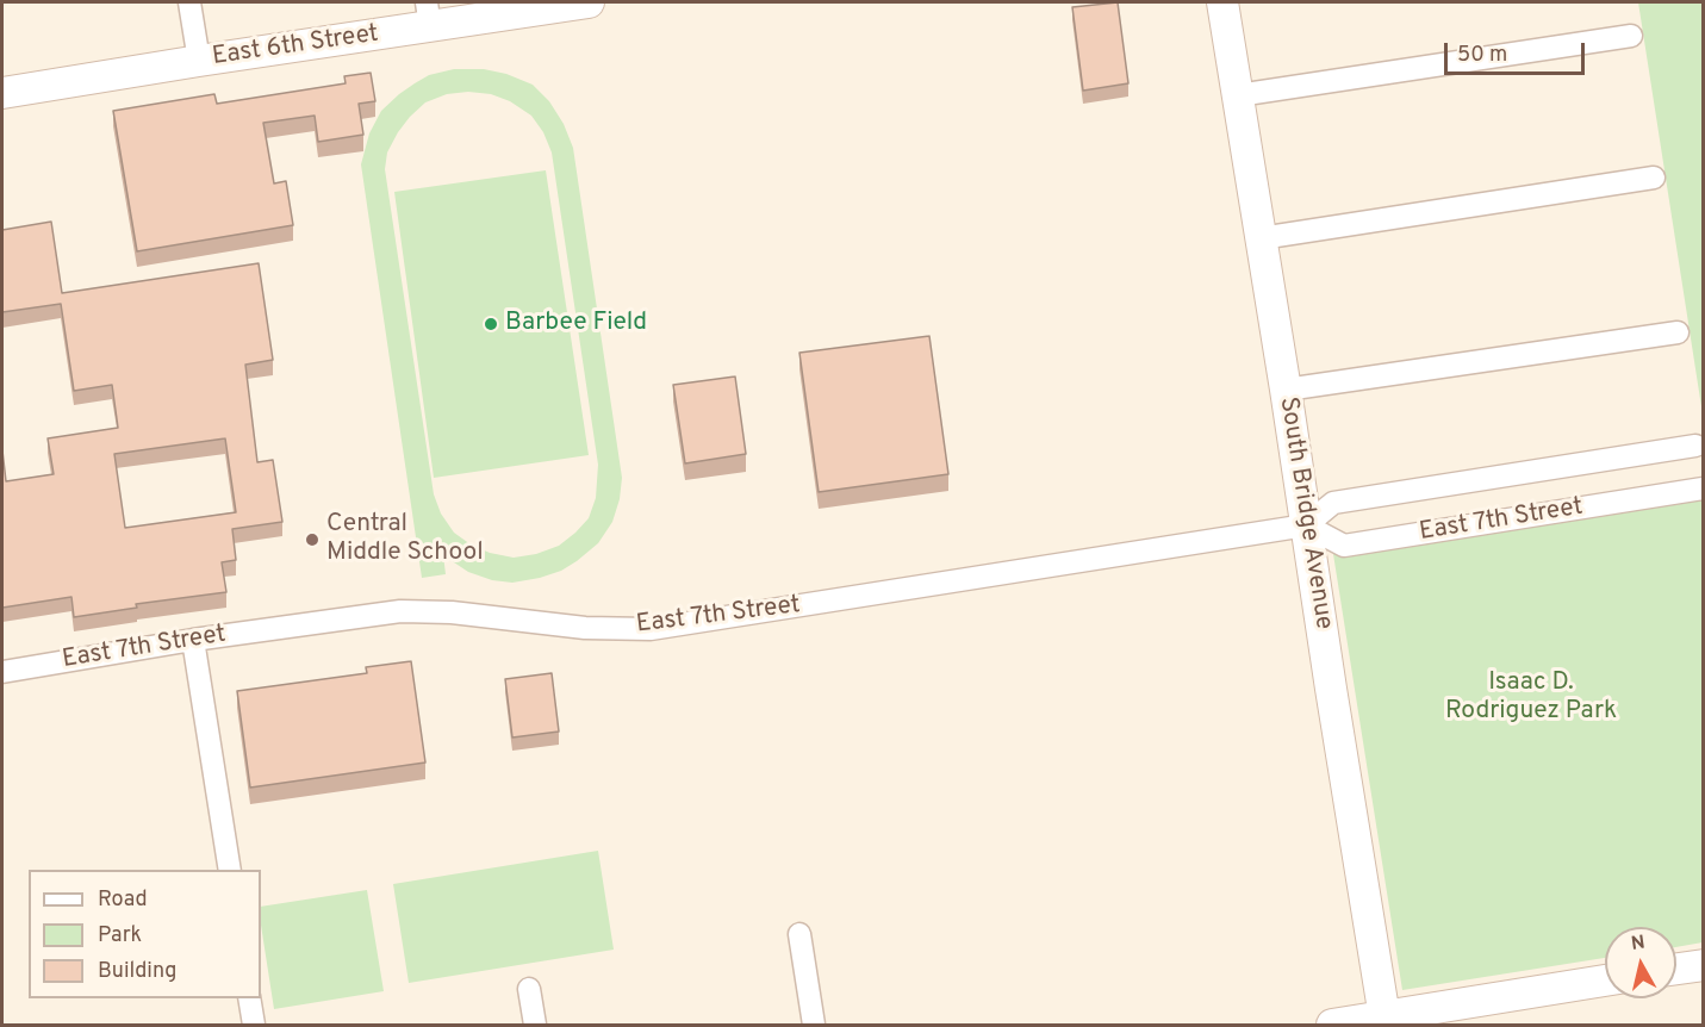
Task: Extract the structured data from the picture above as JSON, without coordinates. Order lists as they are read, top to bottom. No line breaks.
{"streets":{"street":["East 6th Street","South Bridge Avenue","East 7th Street"]},"crossings":[["South Bridge Avenue","East 7th Street"]],"parks":["Isaac D. Rodriguez Park"],"places":["Barbee Field","Central Middle School"],"legend":["Road","Park","Building"],"scale_bar":"50 m","north":"top"}
